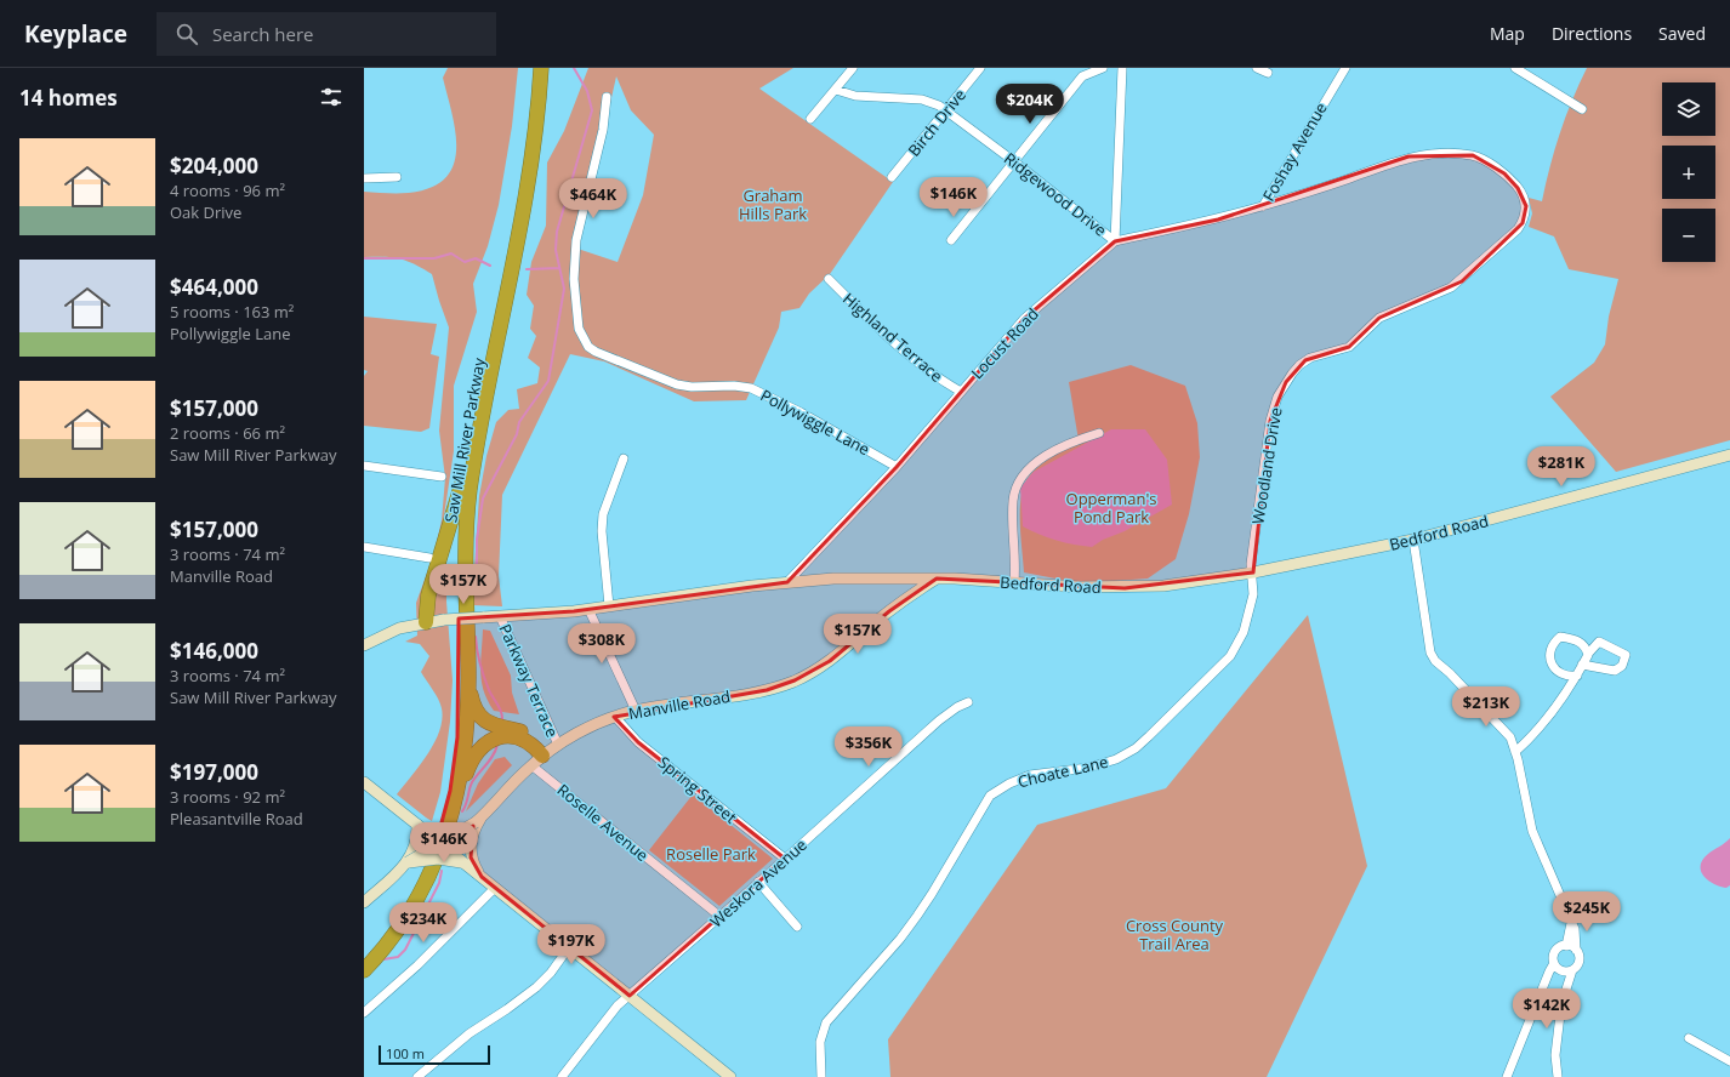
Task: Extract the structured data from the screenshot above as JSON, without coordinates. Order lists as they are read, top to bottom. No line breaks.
{"streets":{"highway":["Saw Mill River Parkway"],"main road":["Bedford Road","Manville Road"],"street":["Birch Drive","Foshay Avenue","Ridgewood Drive","Highland Terrace","Locust Road","Pollywiggle Lane","Woodland Drive","Parkway Terrace","Choate Lane","Spring Street","Roselle Avenue","Weskora Avenue"]},"crossings":[["Birch Drive","Ridgewood Drive"],["Foshay Avenue","Ridgewood Drive"],["Foshay Avenue","Locust Road"],["Foshay Avenue","Woodland Drive"],["Ridgewood Drive","Locust Road"],["Highland Terrace","Locust Road"],["Locust Road","Pollywiggle Lane"],["Locust Road","Bedford Road"],["Woodland Drive","Bedford Road"],["Woodland Drive","Choate Lane"],["Bedford Road","Parkway Terrace"],["Bedford Road","Manville Road"],["Bedford Road","Choate Lane"],["Parkway Terrace","Manville Road"],["Parkway Terrace","Roselle Avenue"],["Manville Road","Spring Street"],["Manville Road","Roselle Avenue"],["Spring Street","Weskora Avenue"],["Roselle Avenue","Weskora Avenue"]],"parks":["Graham Hills Park","Opperman's Pond Park","Roselle Park","Cross County Trail Area"],"scale_bar":"100 m","page":{"header":"Keyplace","search":"Search here","nav":["Map","Directions","Saved"],"heading":"14 homes","map_buttons":["+","−"],"price":["$204K","$146K","$464K","$281K","$157K","$157K","$308K","$213K","$356K","$146K","$245K","$234K","$197K","$142K"],"list":[{"name":"$204,000","note":"4 rooms · 96 m² · Oak Drive"},{"name":"$464,000","note":"5 rooms · 163 m² · Pollywiggle Lane"},{"name":"$157,000","note":"2 rooms · 66 m² · Saw Mill River Parkway"},{"name":"$157,000","note":"3 rooms · 74 m² · Manville Road"},{"name":"$146,000","note":"3 rooms · 74 m² · Saw Mill River Parkway"},{"name":"$197,000","note":"3 rooms · 92 m² · Pleasantville Road"}],"scale":"100 m"}}
